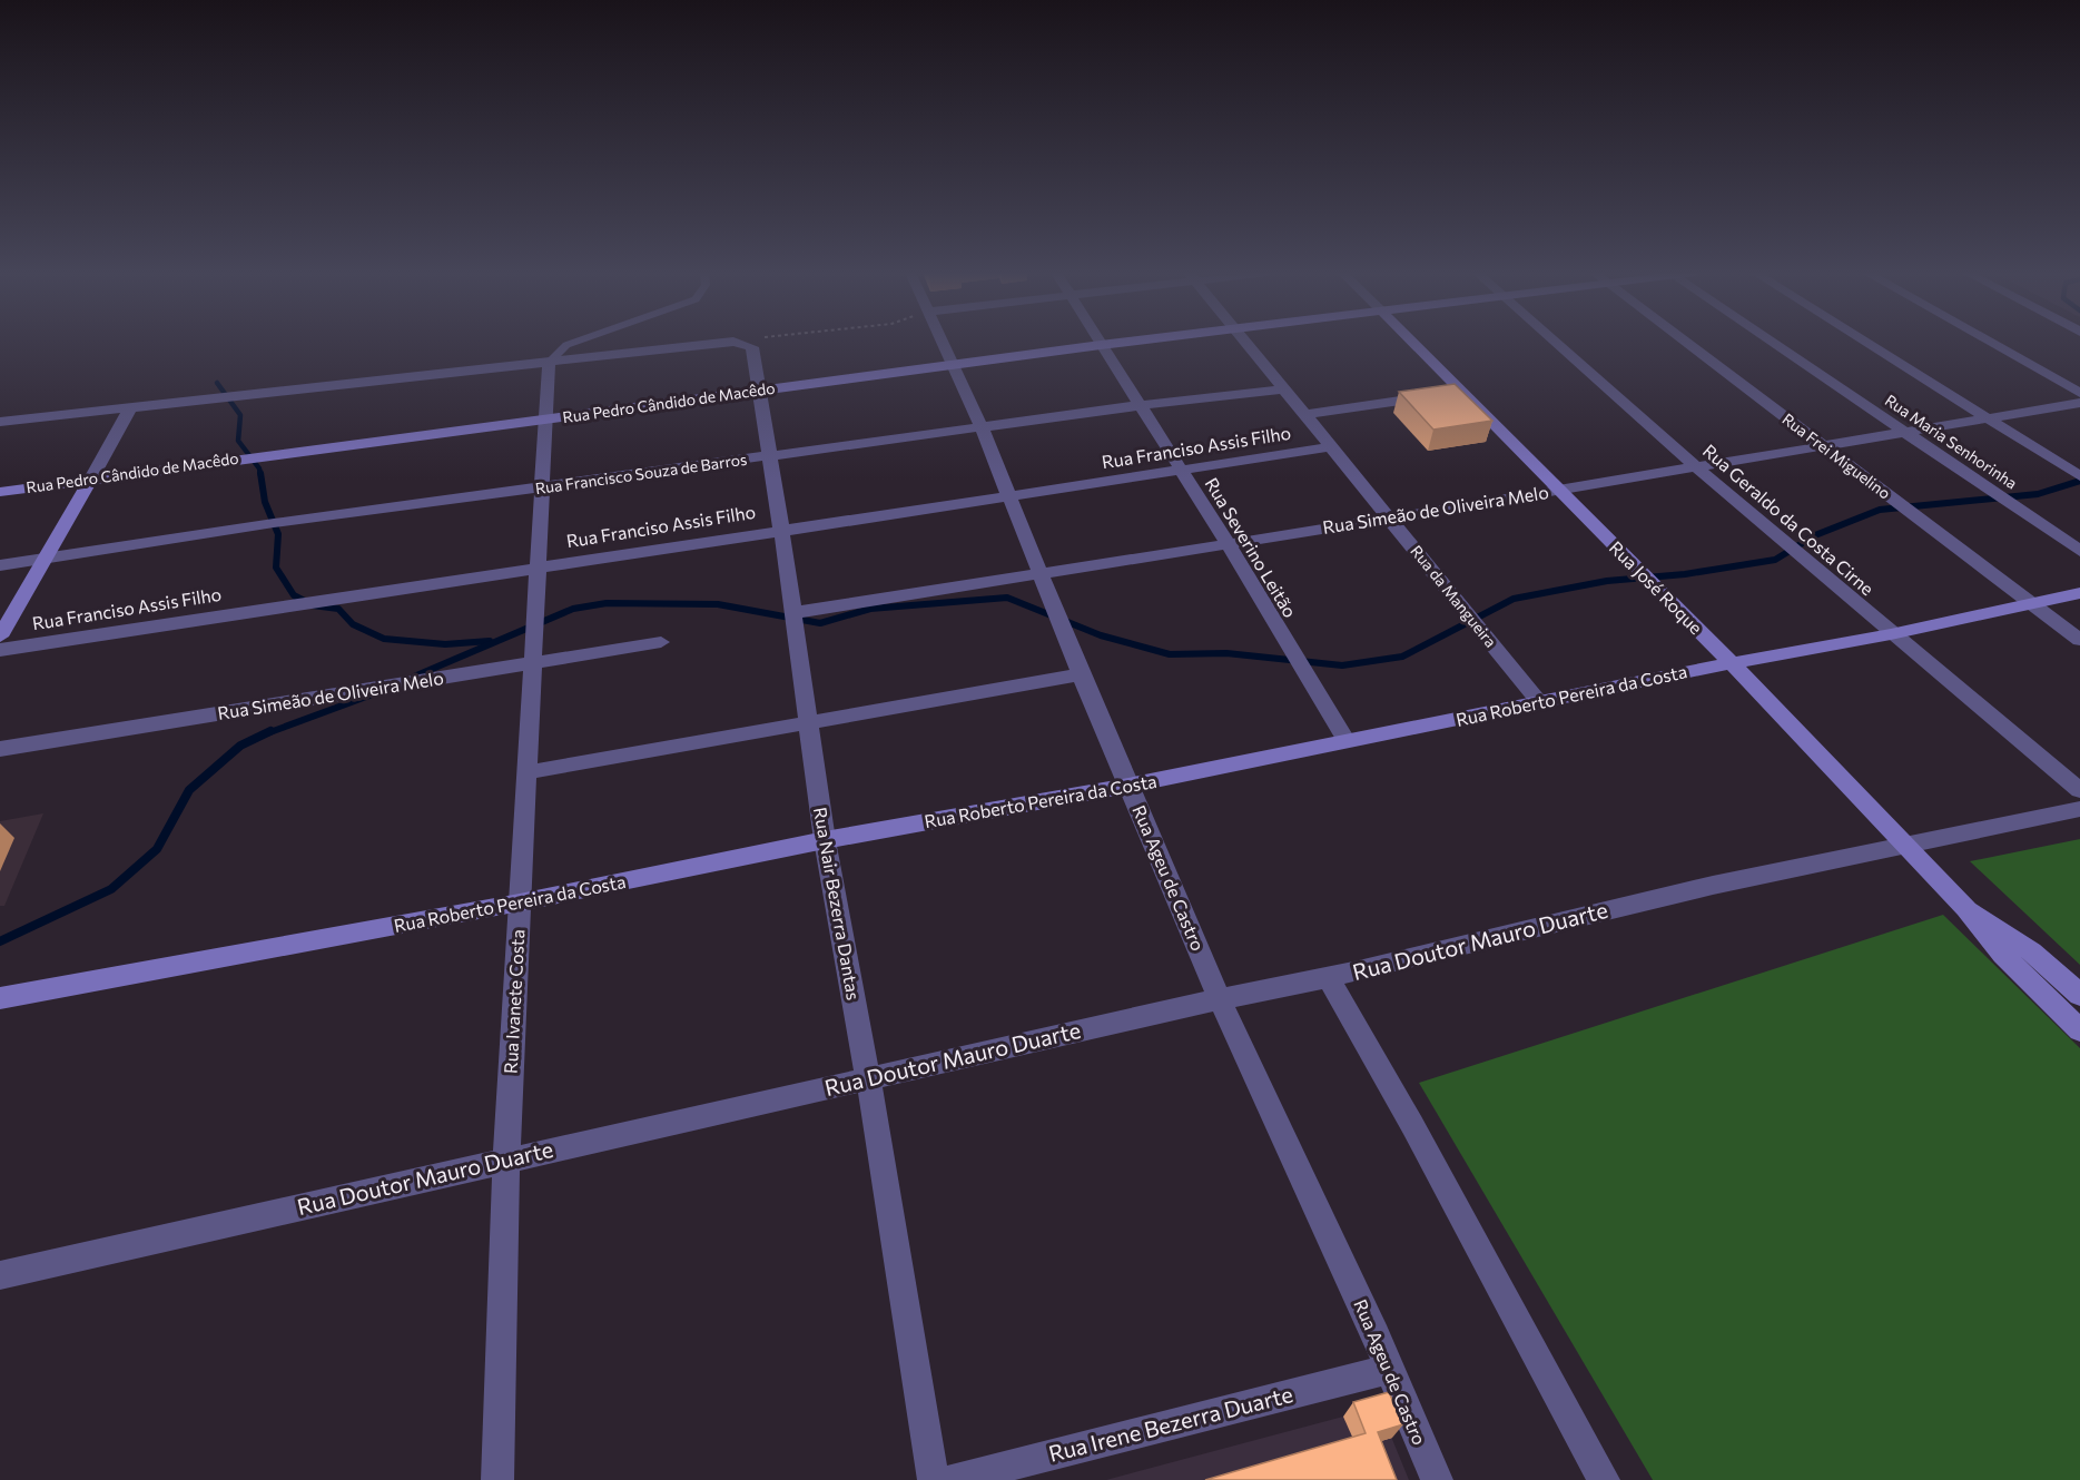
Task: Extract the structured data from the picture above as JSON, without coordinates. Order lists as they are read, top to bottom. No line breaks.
{"streets":{"street":["Rua Pedro Cândido de Macêdo","Rua Maria Senhorinha","Rua Franciso Assis Filho","Rua Frei Miguelino","Rua Francisco Souza de Barros","Rua Simeão de Oliveira Melo","Rua Geraldo da Costa Cirne","Rua Severino Leitão","Rua José Roque","Rua da Mangueira","Rua Roberto Pereira da Costa","Rua Ageu de Castro","Rua Nair Bezerra Dantas","Rua Doutor Mauro Duarte","Rua Ivanete Costa","Rua Irene Bezerra Duarte"]},"crossings":[["Rua Pedro Cândido de Macêdo","Rua Severino Leitão"],["Rua Pedro Cândido de Macêdo","Rua Ageu de Castro"],["Rua Pedro Cândido de Macêdo","Rua Nair Bezerra Dantas"],["Rua Pedro Cândido de Macêdo","Rua Ivanete Costa"],["Rua Maria Senhorinha","Rua Simeão de Oliveira Melo"],["Rua Franciso Assis Filho","Rua Severino Leitão"],["Rua Franciso Assis Filho","Rua da Mangueira"],["Rua Franciso Assis Filho","Rua Ageu de Castro"],["Rua Franciso Assis Filho","Rua Nair Bezerra Dantas"],["Rua Franciso Assis Filho","Rua Ivanete Costa"],["Rua Frei Miguelino","Rua Simeão de Oliveira Melo"],["Rua Frei Miguelino","Rua Roberto Pereira da Costa"],["Rua Francisco Souza de Barros","Rua Severino Leitão"],["Rua Francisco Souza de Barros","Rua da Mangueira"],["Rua Francisco Souza de Barros","Rua Ageu de Castro"],["Rua Francisco Souza de Barros","Rua Nair Bezerra Dantas"],["Rua Francisco Souza de Barros","Rua Ivanete Costa"],["Rua Simeão de Oliveira Melo","Rua Geraldo da Costa Cirne"],["Rua Simeão de Oliveira Melo","Rua Severino Leitão"],["Rua Simeão de Oliveira Melo","Rua José Roque"],["Rua Simeão de Oliveira Melo","Rua da Mangueira"],["Rua Simeão de Oliveira Melo","Rua Ageu de Castro"],["Rua Simeão de Oliveira Melo","Rua Nair Bezerra Dantas"],["Rua Simeão de Oliveira Melo","Rua Ivanete Costa"],["Rua Geraldo da Costa Cirne","Rua Roberto Pereira da Costa"],["Rua Severino Leitão","Rua Roberto Pereira da Costa"],["Rua José Roque","Rua Roberto Pereira da Costa"],["Rua José Roque","Rua Doutor Mauro Duarte"],["Rua da Mangueira","Rua Roberto Pereira da Costa"],["Rua Roberto Pereira da Costa","Rua Ageu de Castro"],["Rua Roberto Pereira da Costa","Rua Nair Bezerra Dantas"],["Rua Roberto Pereira da Costa","Rua Ivanete Costa"],["Rua Ageu de Castro","Rua Doutor Mauro Duarte"],["Rua Ageu de Castro","Rua Irene Bezerra Duarte"],["Rua Nair Bezerra Dantas","Rua Doutor Mauro Duarte"],["Rua Doutor Mauro Duarte","Rua Ivanete Costa"]]}
